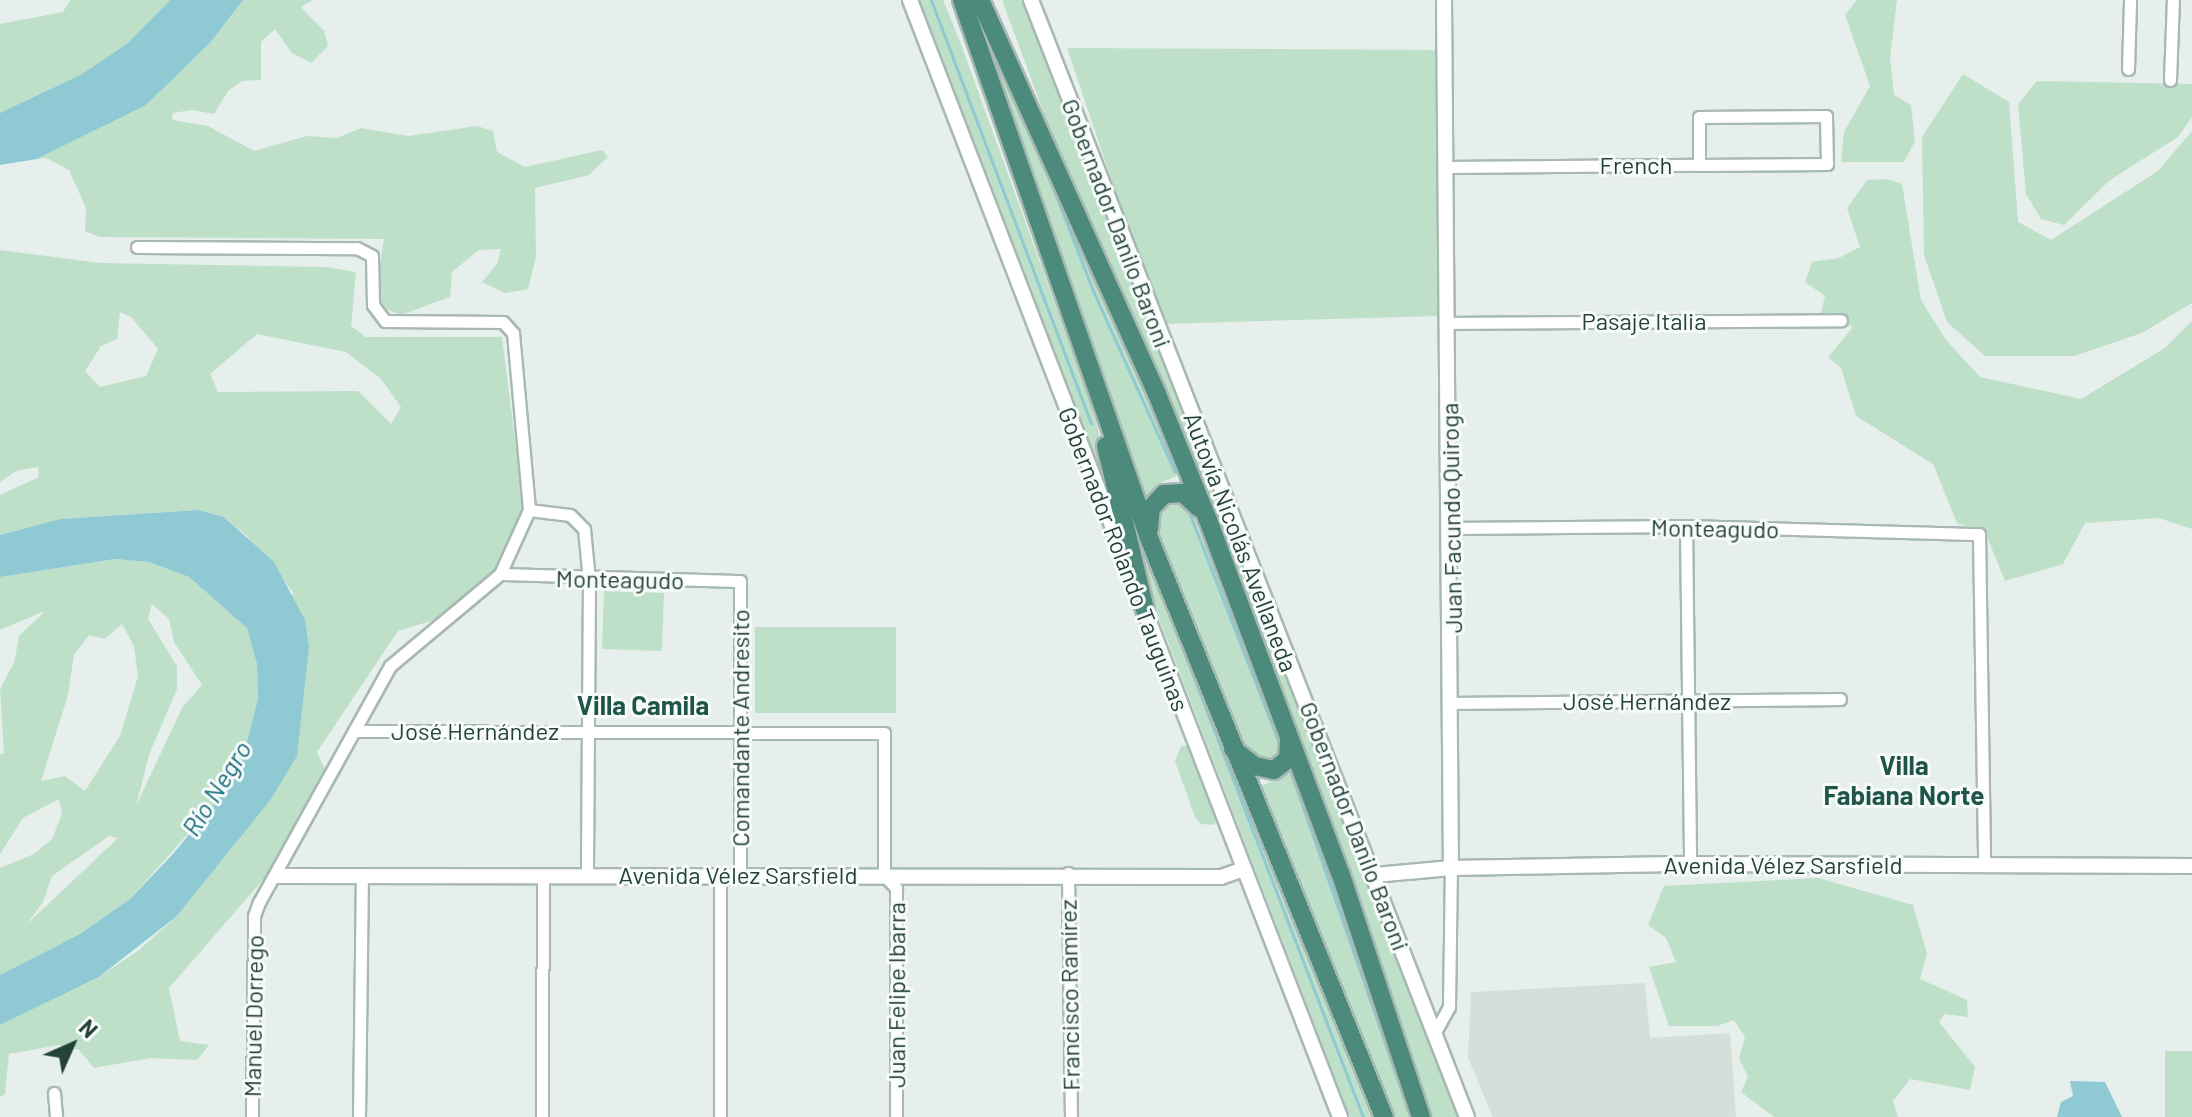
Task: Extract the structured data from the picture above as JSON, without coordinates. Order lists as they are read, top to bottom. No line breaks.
{"streets":{"highway":["Autovía Nicolás Avellaneda"],"street":["French","Gobernador Danilo Baroni","Pasaje Italia","Juan Facundo Quiroga","Monteagudo","Gobernador Rolando Tauguinas","José Hernández","Comandante Andresito","Avenida Vélez Sarsfield","Juan Felipe Ibarra","Francisco Ramírez","Manuel Dorrego"]},"crossings":[["French","Juan Facundo Quiroga"],["Gobernador Danilo Baroni","Juan Facundo Quiroga"],["Gobernador Danilo Baroni","Avenida Vélez Sarsfield"],["Pasaje Italia","Juan Facundo Quiroga"],["Juan Facundo Quiroga","Monteagudo"],["Juan Facundo Quiroga","José Hernández"],["Juan Facundo Quiroga","Avenida Vélez Sarsfield"],["Monteagudo","Comandante Andresito"],["Monteagudo","Avenida Vélez Sarsfield"],["Gobernador Rolando Tauguinas","Avenida Vélez Sarsfield"],["José Hernández","Comandante Andresito"],["José Hernández","Juan Felipe Ibarra"],["Comandante Andresito","Avenida Vélez Sarsfield"],["Avenida Vélez Sarsfield","Juan Felipe Ibarra"],["Avenida Vélez Sarsfield","Francisco Ramírez"],["Avenida Vélez Sarsfield","Manuel Dorrego"]],"districts":["Villa Camila","Villa Fabiana Norte"],"water":["Río Negro"],"north":"top right"}
